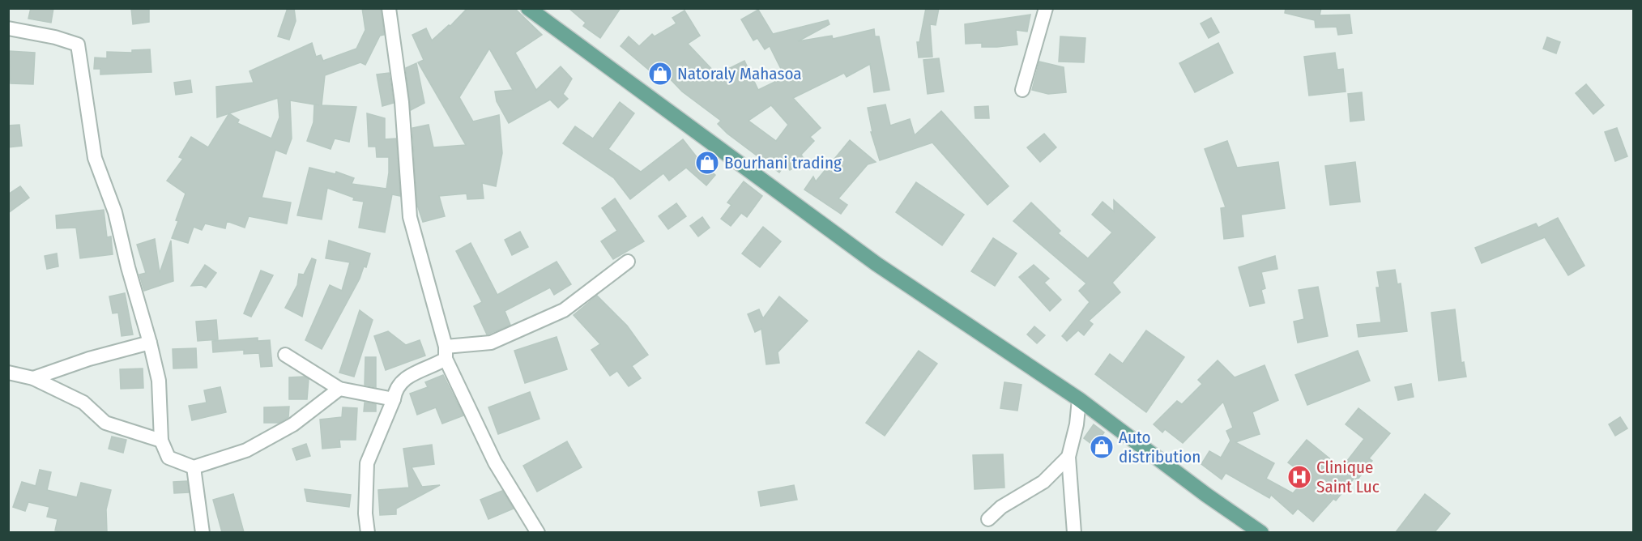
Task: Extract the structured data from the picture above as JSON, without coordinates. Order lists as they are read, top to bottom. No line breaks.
{"places":{"shop":["Natoraly Mahasoa","Bourhani trading","Auto distribution"],"hospital":["Clinique Saint Luc"]}}
